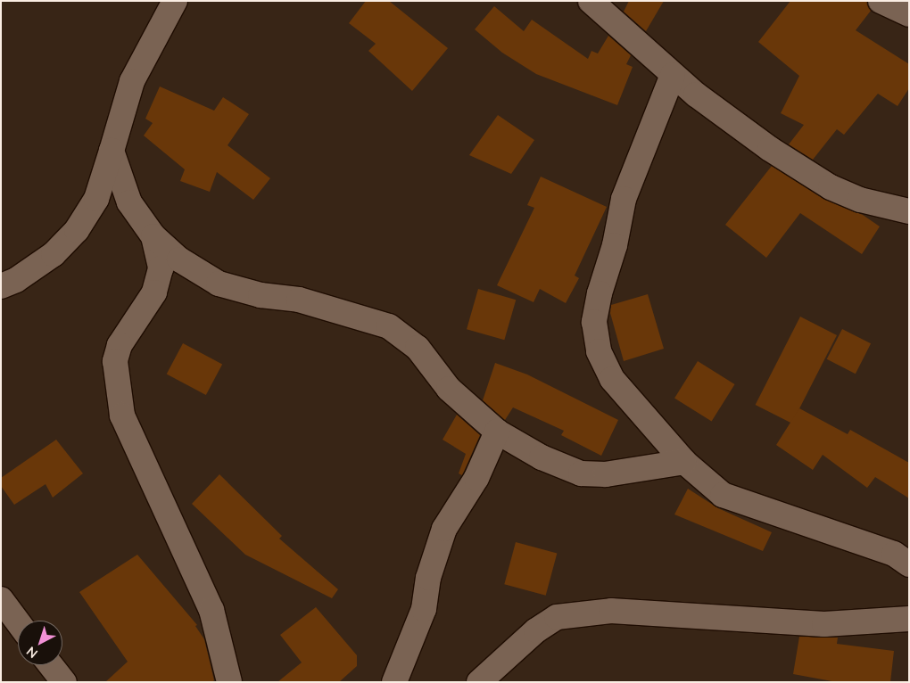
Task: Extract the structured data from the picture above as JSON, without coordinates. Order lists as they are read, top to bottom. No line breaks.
{"north":"bottom left"}
